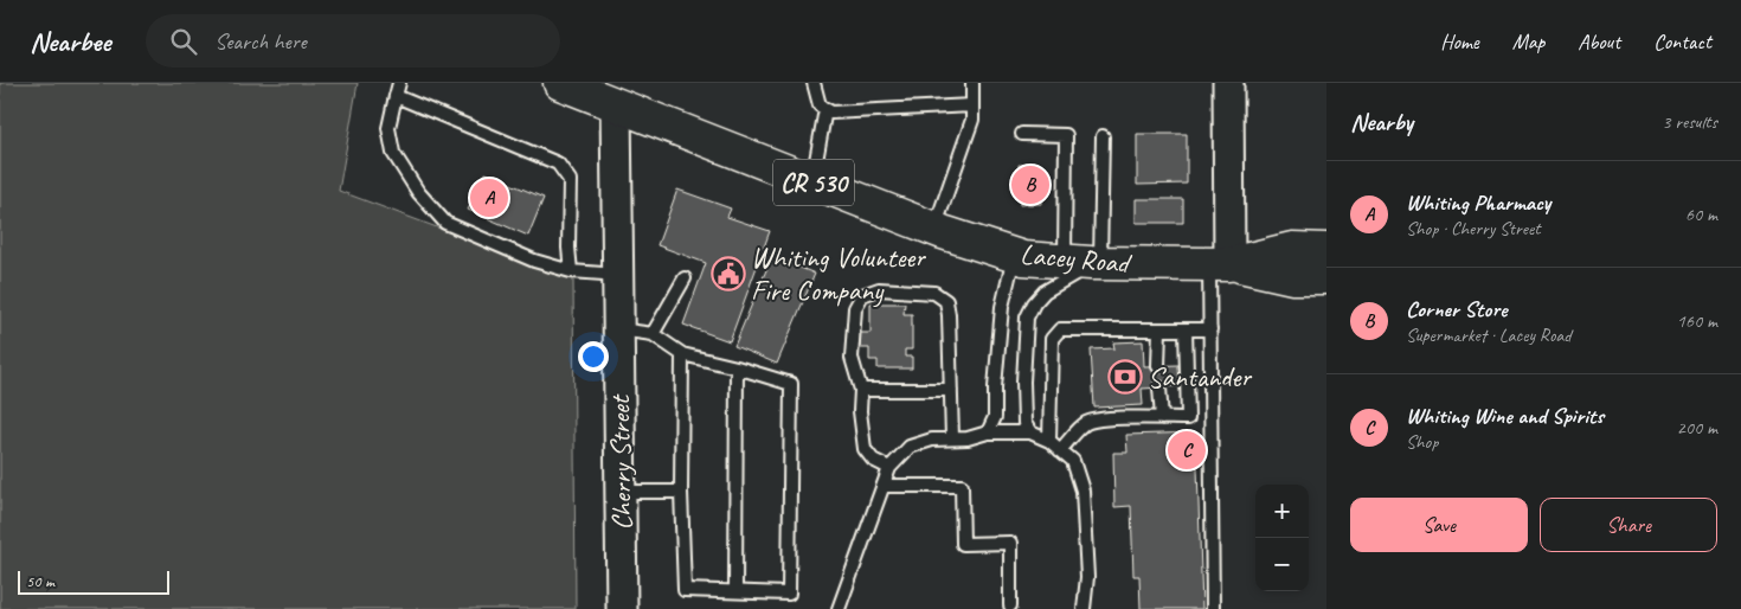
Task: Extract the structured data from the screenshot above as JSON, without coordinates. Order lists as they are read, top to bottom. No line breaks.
{"streets":{"main road":["CR 530","Lacey Road"],"street":["Cherry Street"]},"crossings":[["Lacey Road","Cherry Street"]],"places":{"public building":["Whiting Volunteer Fire Company"],"bank":["Santander"]},"scale_bar":"50 m","page":{"header":"Nearbee","search":"Search here","nav":["Home","Map","About","Contact"],"heading":["Nearby","3 results"],"list":[{"mark":"A","name":"Whiting Pharmacy","note":"Shop · Cherry Street","value":"60 m"},{"mark":"B","name":"Corner Store","note":"Supermarket · Lacey Road","value":"160 m"},{"mark":"C","name":"Whiting Wine and Spirits","note":"Shop","value":"200 m"}],"pins":["B","A","C"],"buttons":["Save","Share"],"map_buttons":["+","−"],"scale":"50 m"}}
